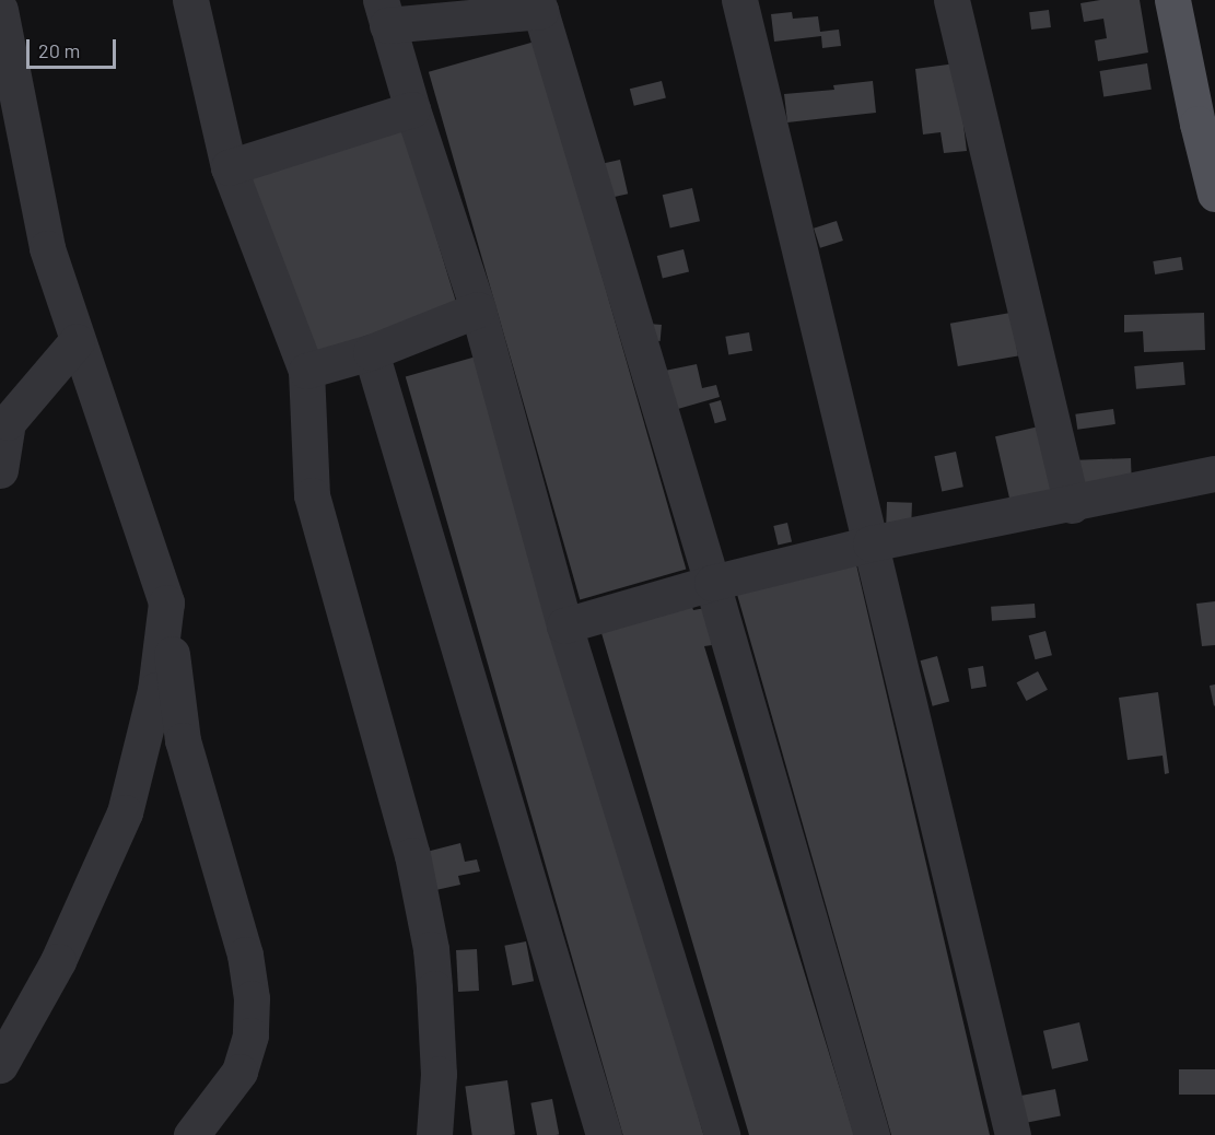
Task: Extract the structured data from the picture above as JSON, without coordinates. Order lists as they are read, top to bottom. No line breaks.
{"scale_bar":"20 m"}
